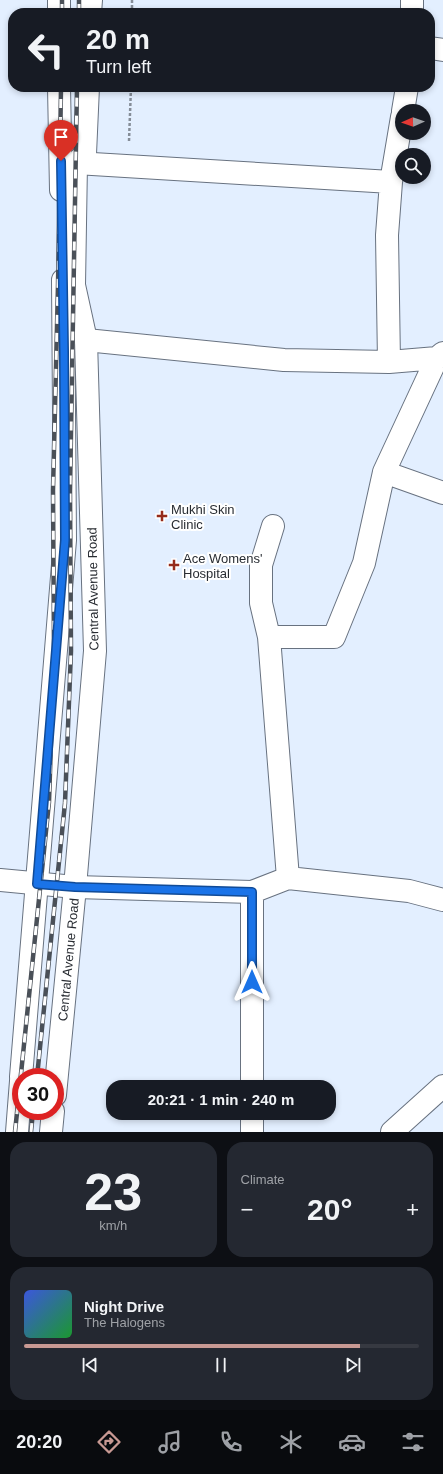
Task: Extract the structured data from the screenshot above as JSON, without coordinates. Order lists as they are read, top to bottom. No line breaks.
{"streets":{"street":["Central Avenue Road"]},"places":{"health":["Mukhi Skin Clinic","Ace Womens' Hospital"]},"north":"left","page":{"turn":["20 m","Turn left"],"limit":"30","trip":"20:21 · 1 min · 240 m","tile":[["23","km/h"],"Climate"],"heat":["−","20°","+"],"song":["Night Drive","The Halogens"],"tabs":"20:20"}}
